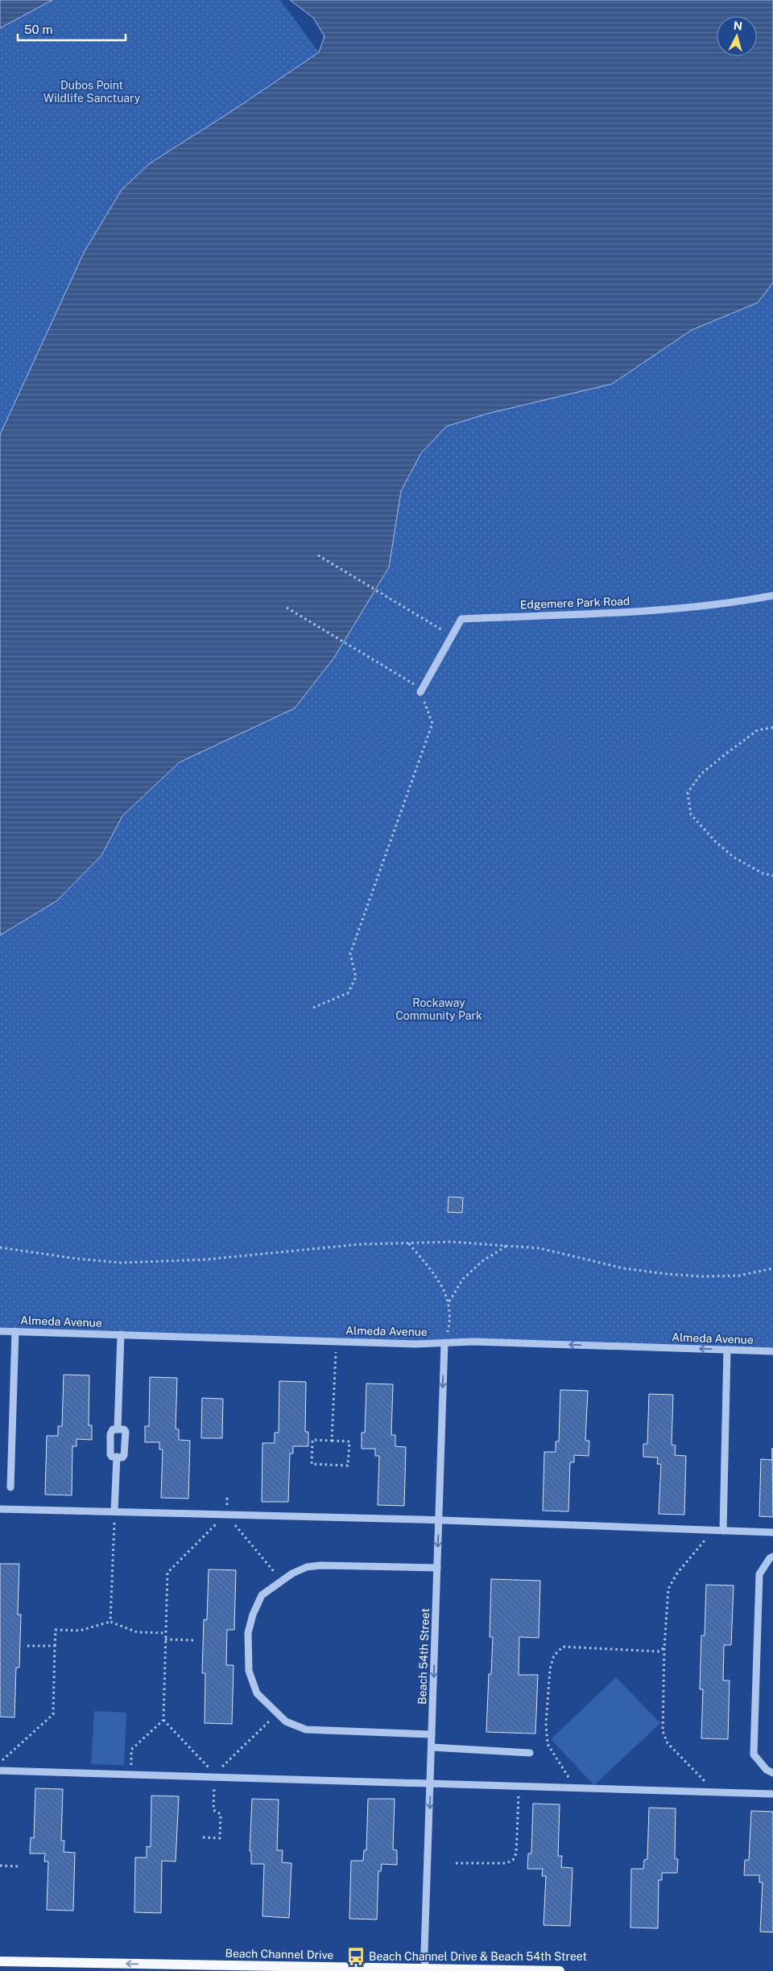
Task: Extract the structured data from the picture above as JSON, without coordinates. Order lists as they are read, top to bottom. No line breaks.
{"streets":{"main road":["Beach Channel Drive"],"street":["Edgemere Park Road","Almeda Avenue","Beach 54th Street"]},"crossings":[["Almeda Avenue","Beach 54th Street"],["Beach 54th Street","Beach Channel Drive"]],"one_way":["Almeda Avenue","Beach 54th Street","Beach Channel Drive"],"parks":["Dubos Point Wildlife Sanctuary","Rockaway Community Park"],"places":{"bus stop":["Beach Channel Drive & Beach 54th Street"]},"scale_bar":"50 m","north":"top"}
